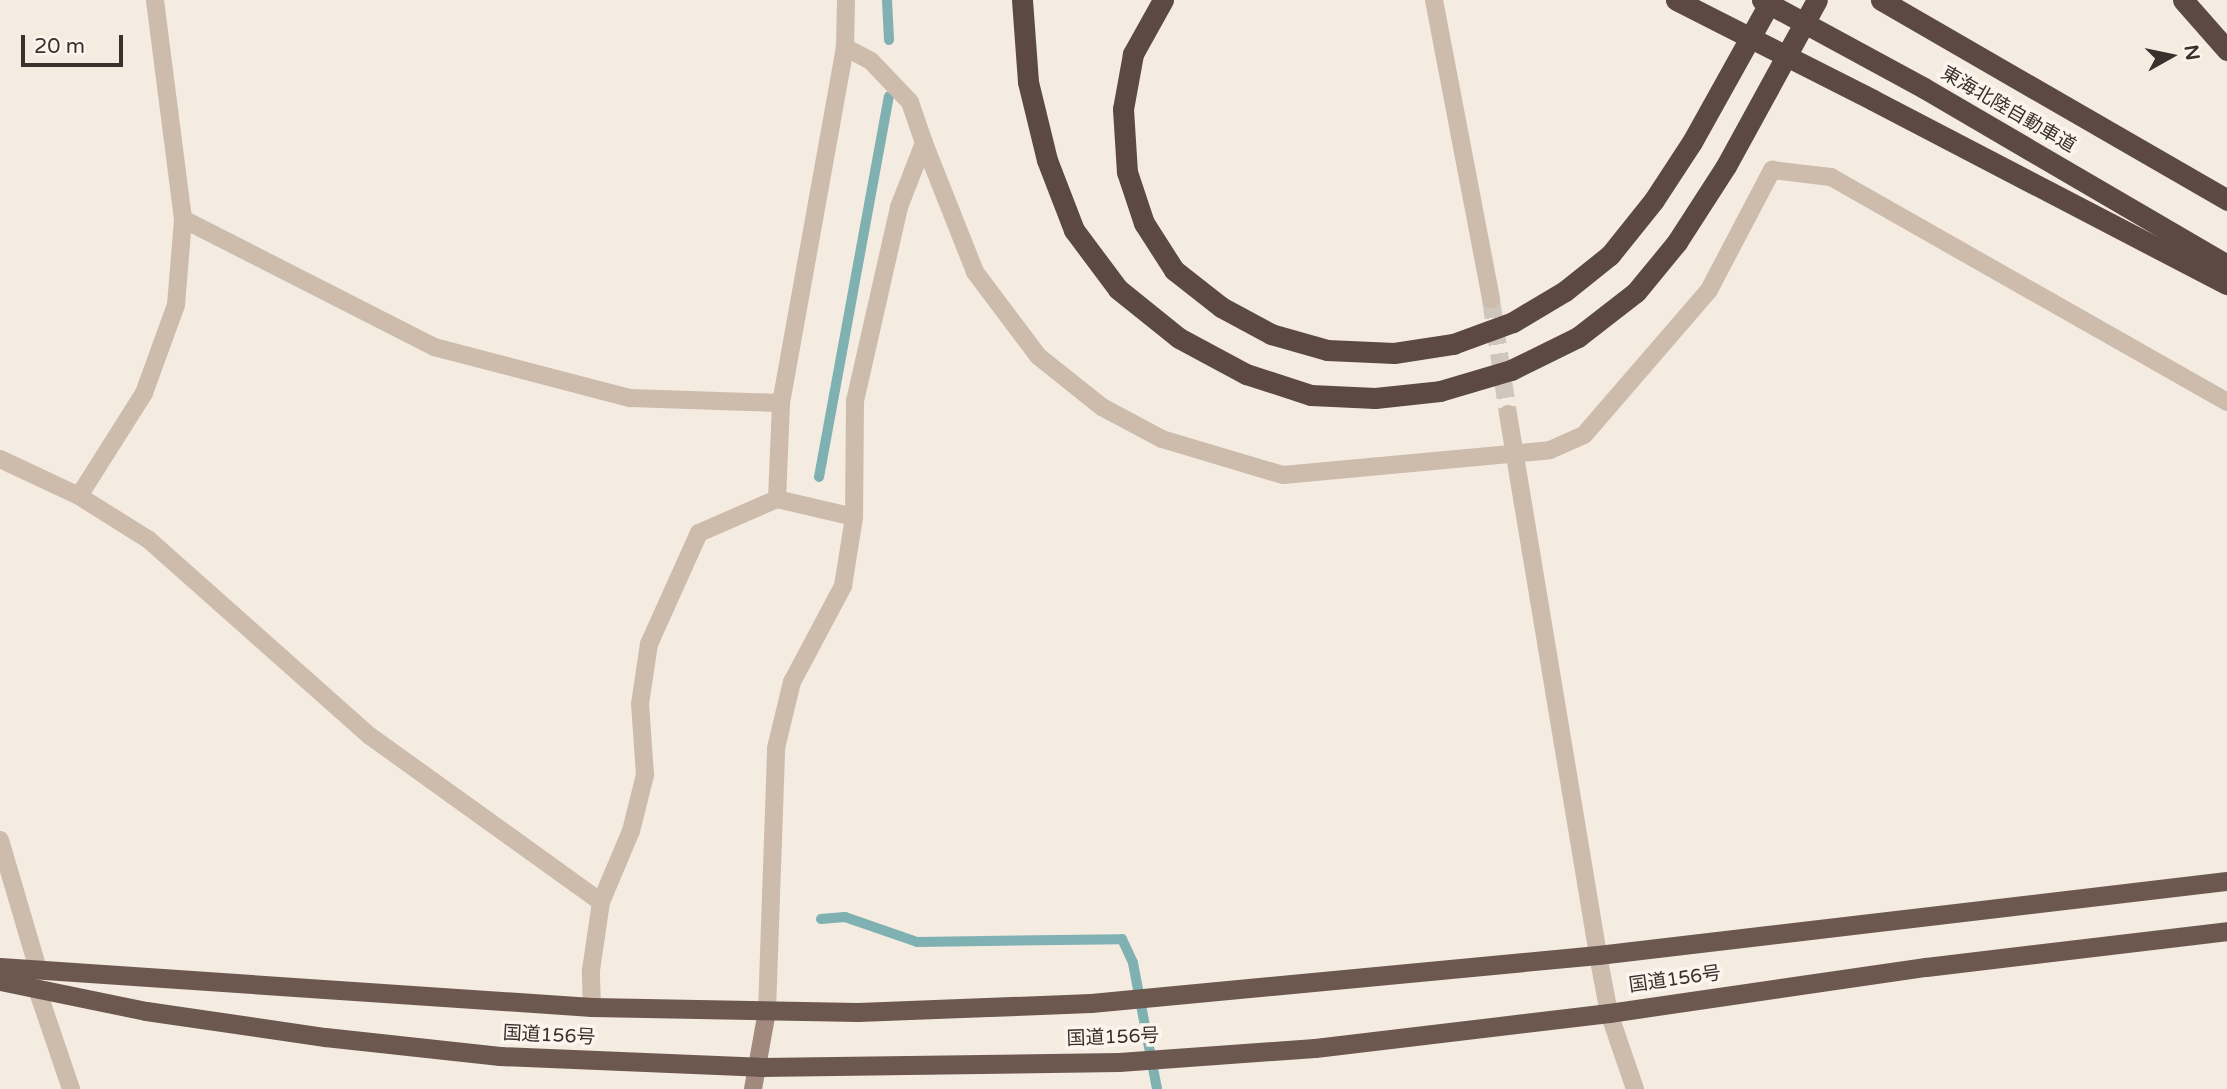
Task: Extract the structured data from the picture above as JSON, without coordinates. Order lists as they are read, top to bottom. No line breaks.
{"streets":{"highway":["東海北陸自動車道","国道156号"]},"scale_bar":"20 m","north":"right"}
